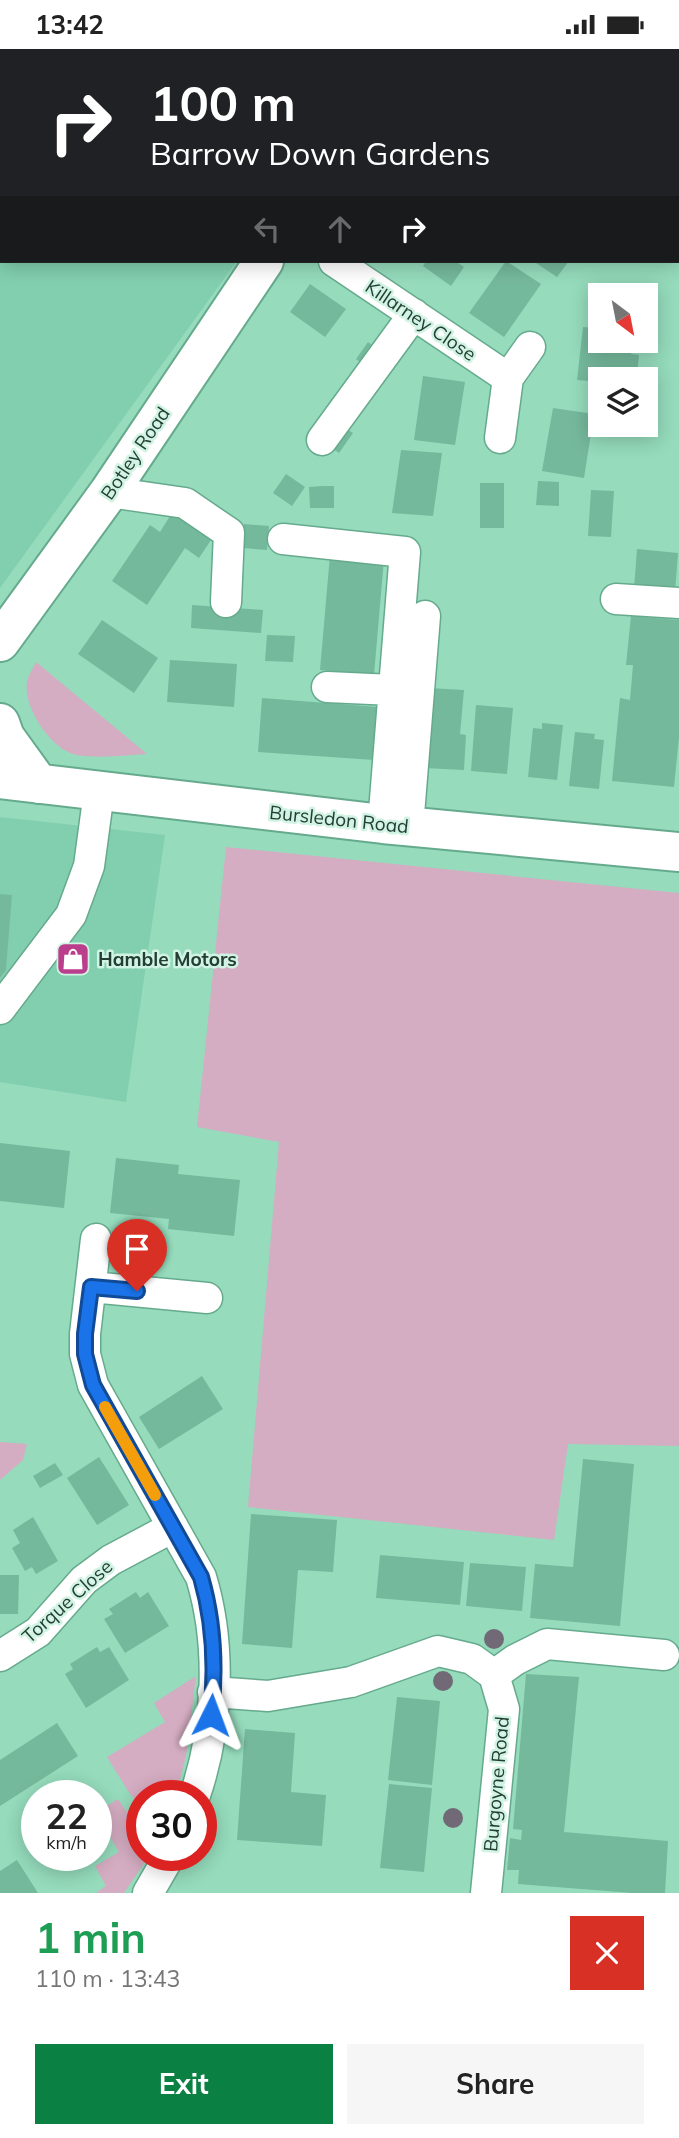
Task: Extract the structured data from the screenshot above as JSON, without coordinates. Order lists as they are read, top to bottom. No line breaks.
{"streets":{"main road":["Botley Road","Bursledon Road"],"street":["Killarney Close","Torque Close","Burgoyne Road"]},"places":{"shop":["Hamble Motors"]},"north":"bottom right","page":{"status":"13:42","turn":["100 m","Barrow Down Gardens"],"speed":"22 km/h","limit":"30","heading":["1 min","110 m · 13:43"],"buttons":["Exit","Share"]}}
